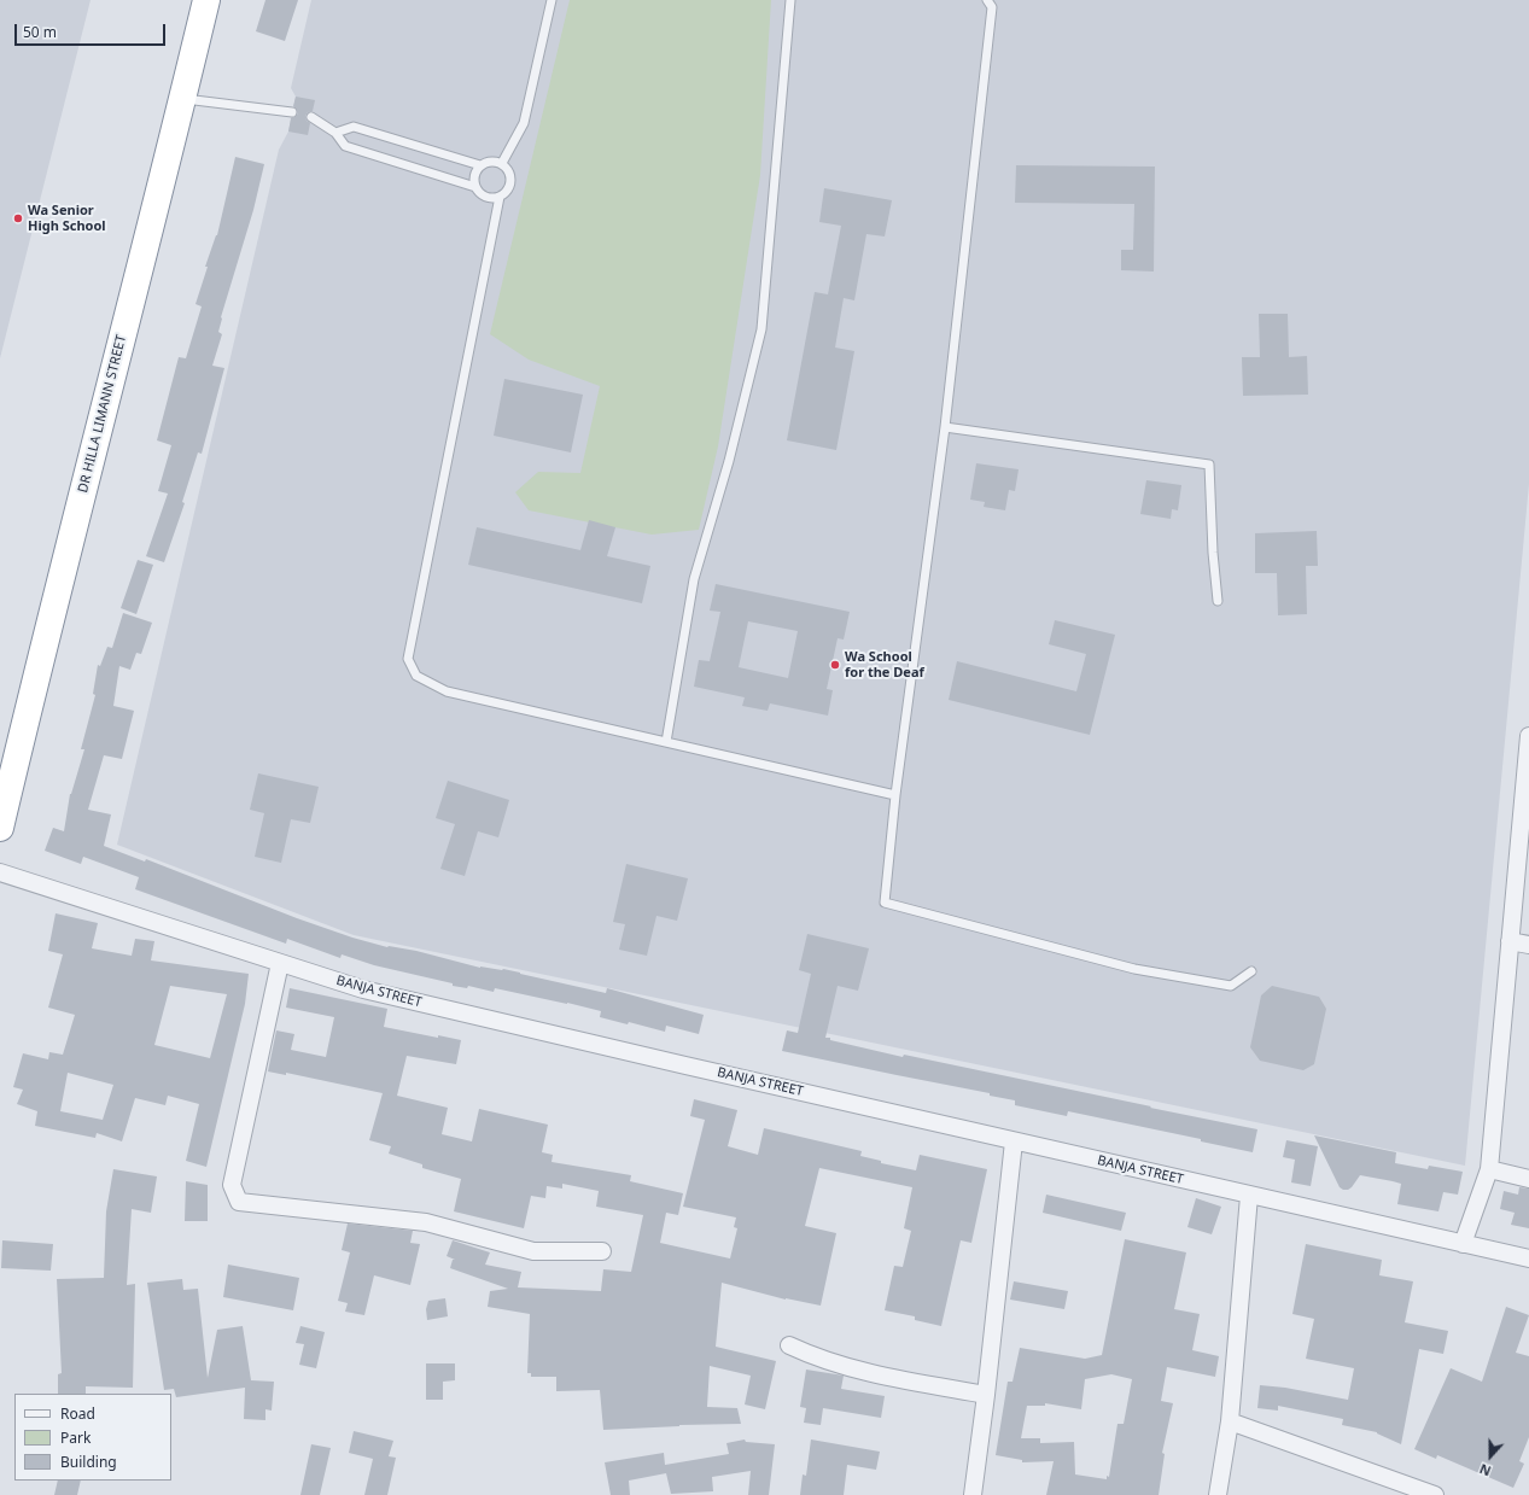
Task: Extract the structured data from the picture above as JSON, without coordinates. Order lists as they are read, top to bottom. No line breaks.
{"streets":{"highway":["DR HILLA LIMANN STREET"],"street":["BANJA STREET"]},"places":["Wa Senior High School","Wa School for the Deaf"],"legend":["Road","Park","Building"],"scale_bar":"50 m","north":"bottom"}
